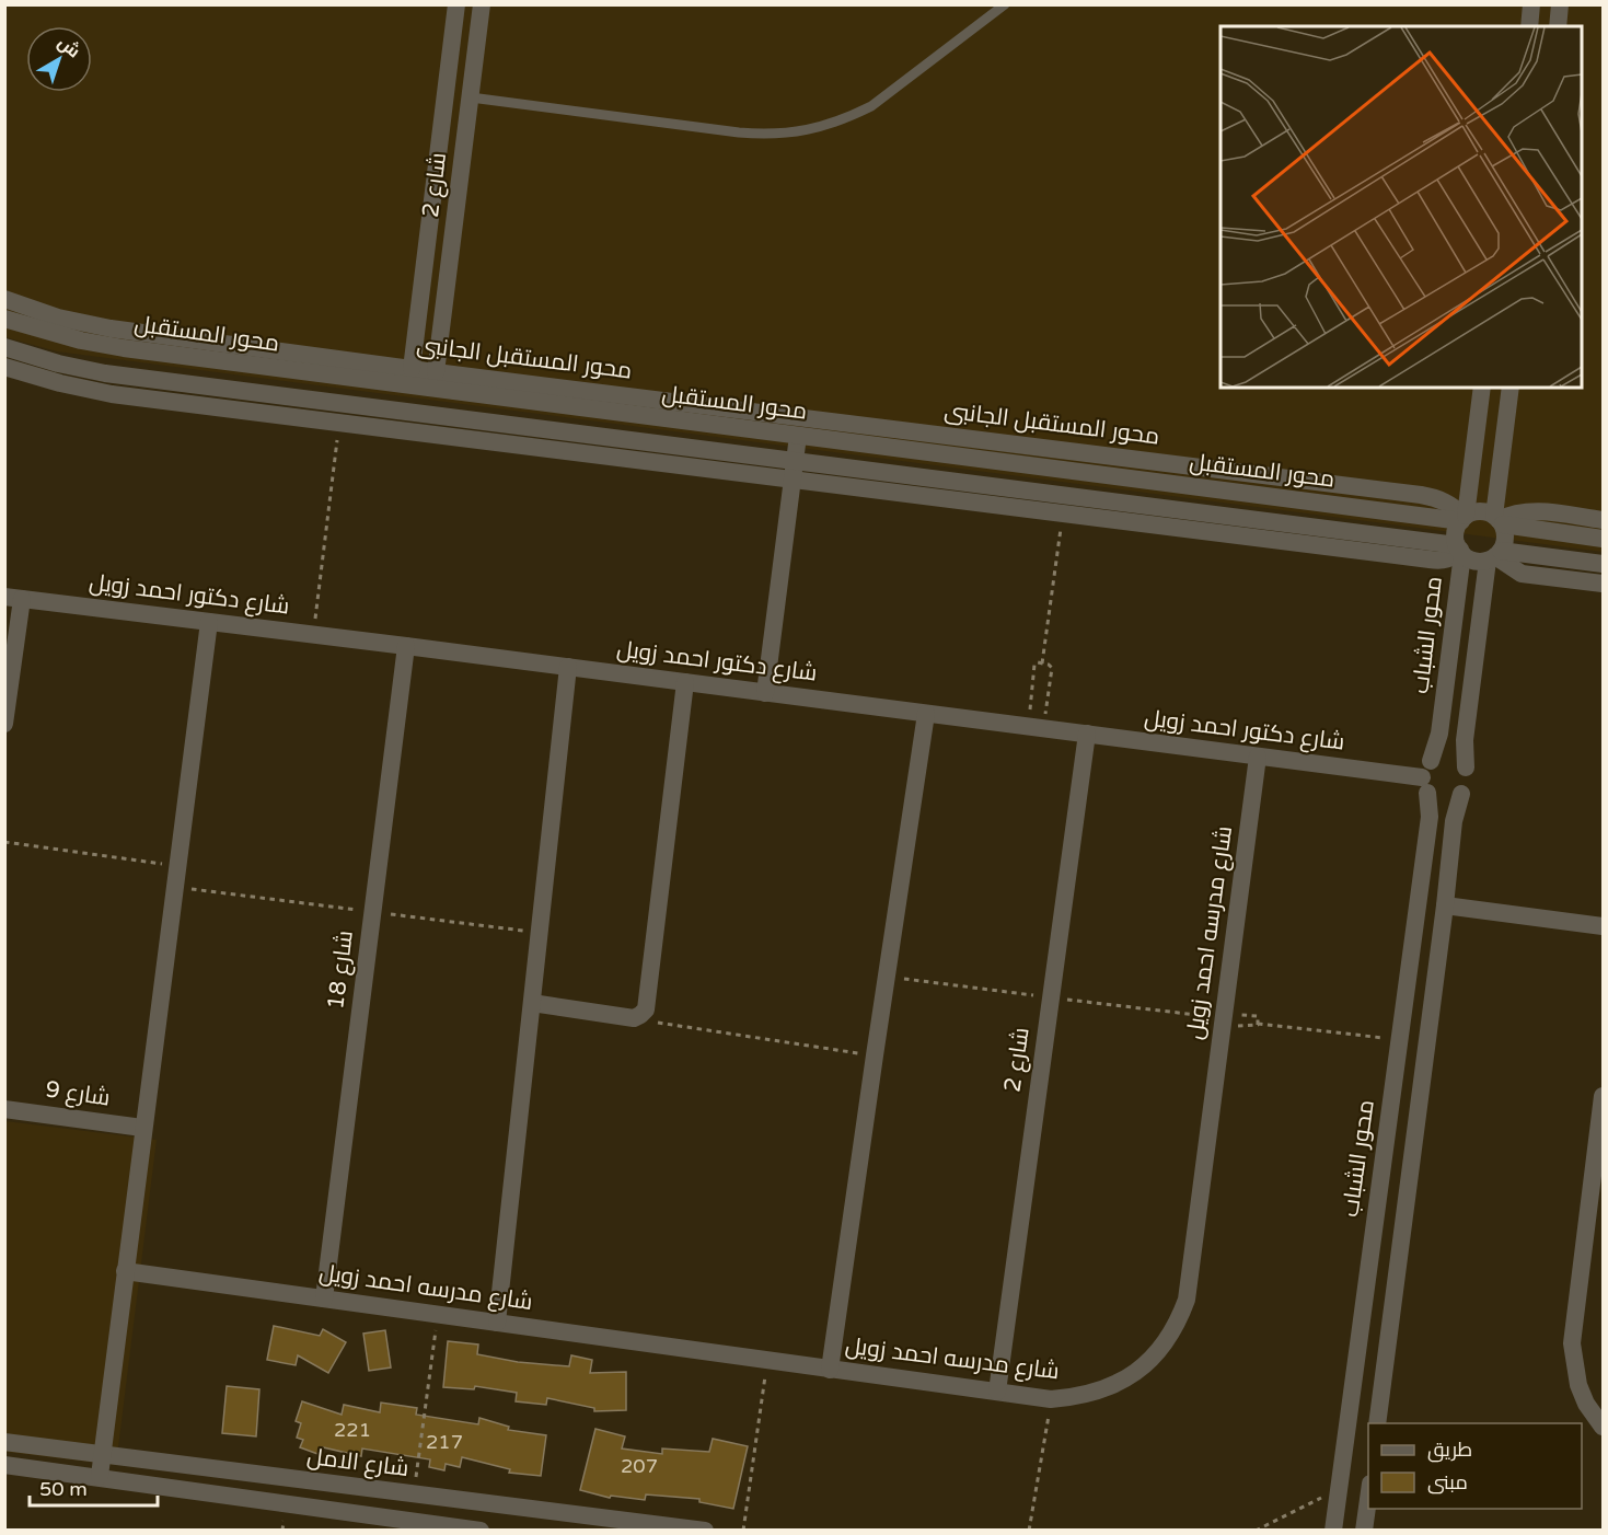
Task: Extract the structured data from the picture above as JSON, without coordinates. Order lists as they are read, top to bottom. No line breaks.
{"streets":{"street":["شارع 2","محور المستقبل","محور المستقبل الجانبى","شارع دكتور احمد زويل","محور الشباب","شارع مدرسه احمد زويل","شارع 18","شارع 9","شارع الامل"]},"crossings":[["شارع 2","محور المستقبل الجانبى"],["شارع 2","شارع دكتور احمد زويل"],["شارع 2","شارع مدرسه احمد زويل"],["محور المستقبل","محور المستقبل الجانبى"],["محور المستقبل","محور الشباب"],["محور المستقبل الجانبى","محور الشباب"],["شارع دكتور احمد زويل","محور الشباب"],["شارع دكتور احمد زويل","شارع مدرسه احمد زويل"],["شارع دكتور احمد زويل","شارع 18"],["شارع مدرسه احمد زويل","شارع 18"]],"house_numbers":["221","217","207"],"legend":["طريق","مبنى"],"scale_bar":"50 m","north":"top right"}
